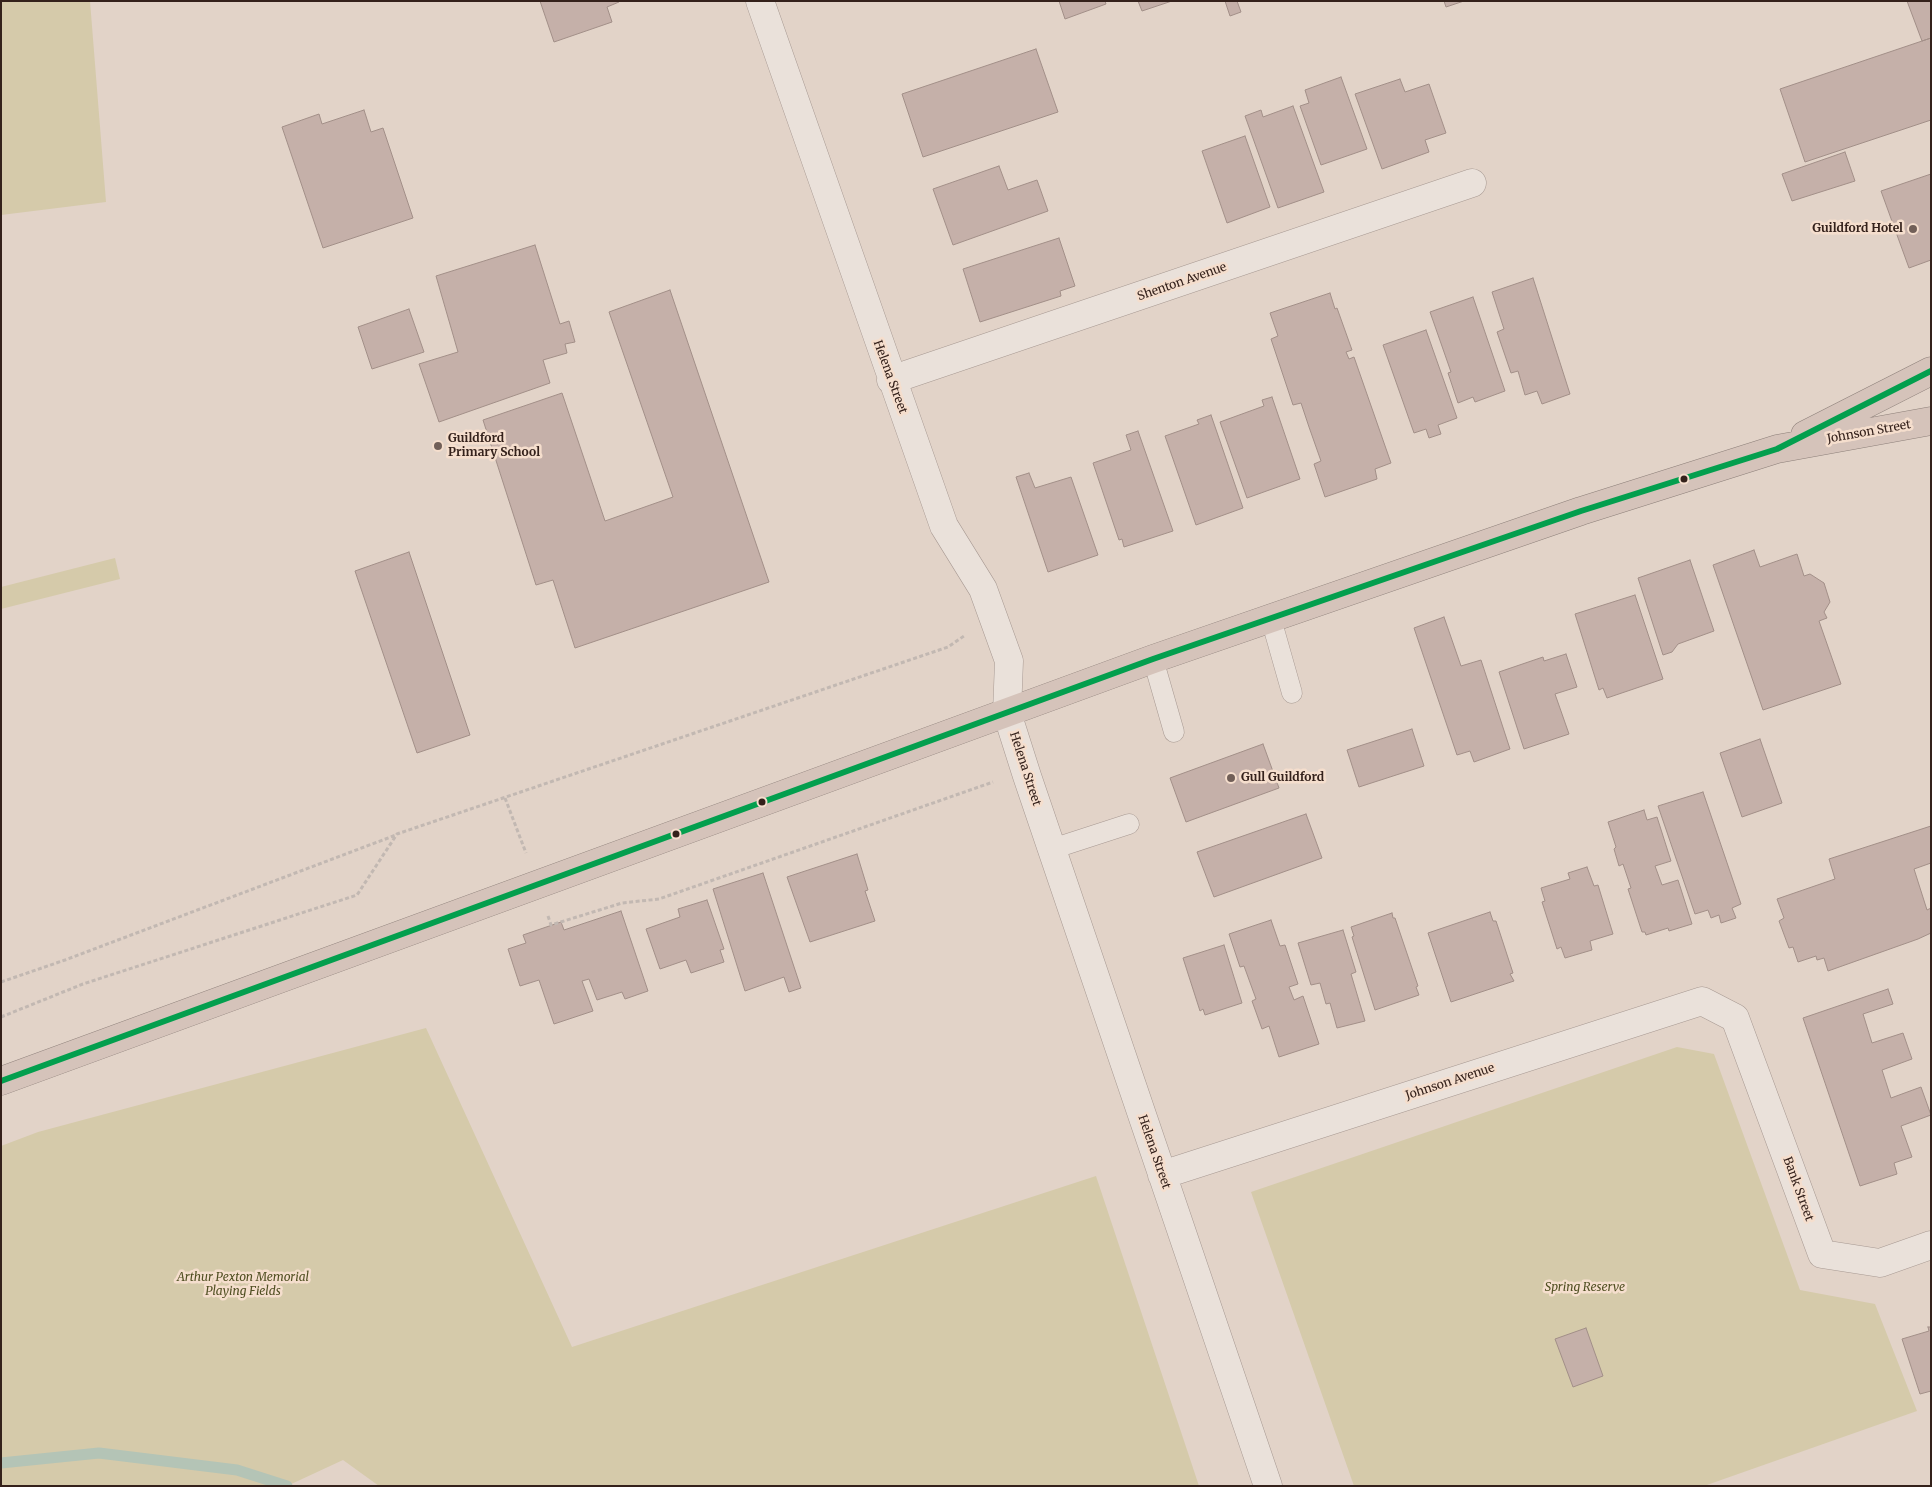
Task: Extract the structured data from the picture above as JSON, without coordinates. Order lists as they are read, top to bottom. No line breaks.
{"streets":{"highway":["Johnson Street"],"street":["Shenton Avenue","Helena Street","Johnson Avenue","Bank Street"]},"crossings":[["Shenton Avenue","Helena Street"],["Helena Street","Johnson Street"],["Helena Street","Johnson Avenue"],["Johnson Avenue","Bank Street"]],"parks":["Arthur Pexton Memorial Playing Fields","Spring Reserve"],"places":["Guildford Hotel","Guildford Primary School","Gull Guildford"]}
